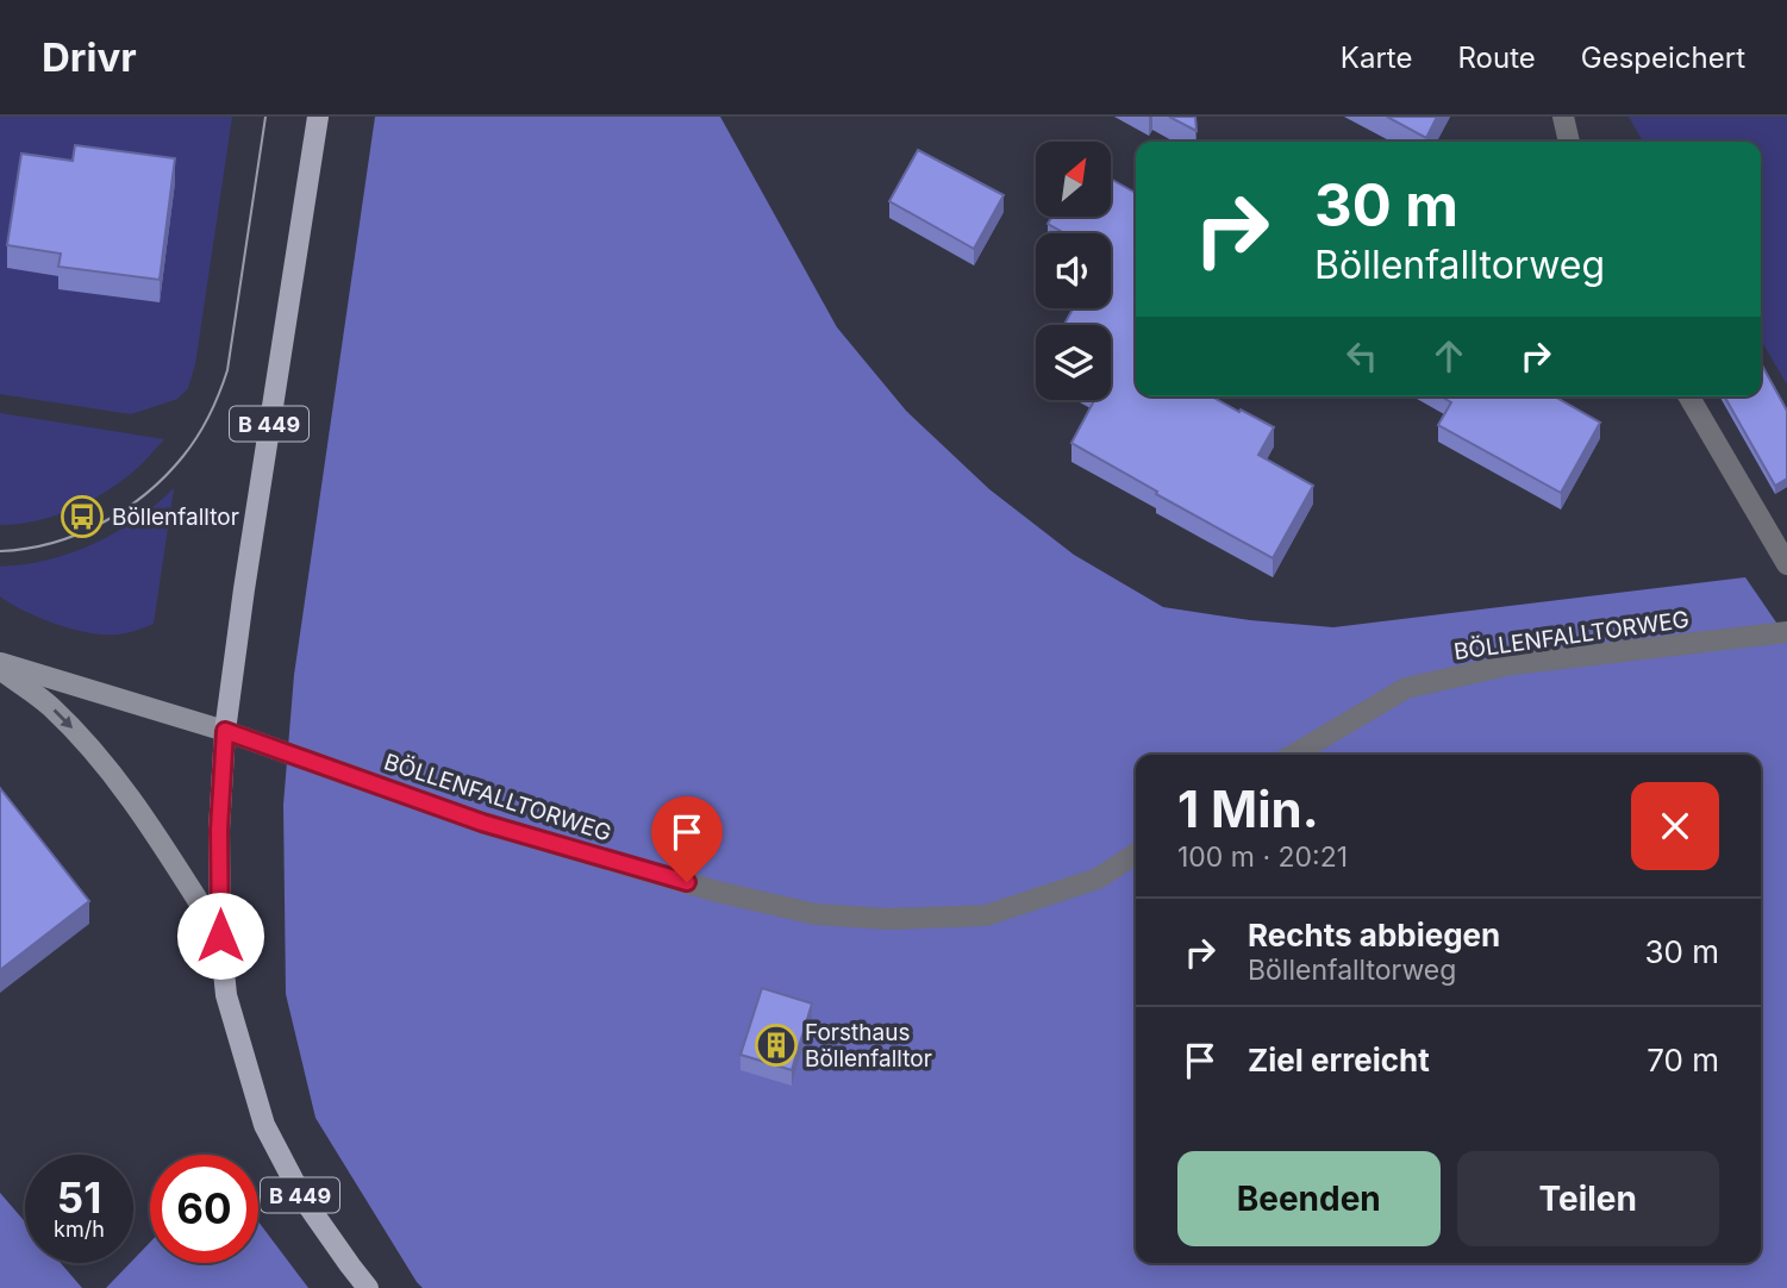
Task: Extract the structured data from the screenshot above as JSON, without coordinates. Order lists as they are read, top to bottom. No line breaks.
{"streets":{"main road":["B 449"],"street":["BÖLLENFALLTORWEG"]},"crossings":[["B 449","BÖLLENFALLTORWEG"]],"places":{"bus stop":["Böllenfalltor"],"building":["Forsthaus Böllenfalltor"]},"north":"top right","page":{"header":"Drivr","nav":["Karte","Route","Gespeichert"],"turn":["30 m","Böllenfalltorweg"],"heading":["1 Min.","100 m · 20:21"],"list":[{"name":"Rechts abbiegen","note":"Böllenfalltorweg","value":"30 m"},{"name":"Ziel erreicht","value":"70 m"}],"buttons":["Beenden","Teilen"],"speed":"51 km/h","limit":"60"}}
